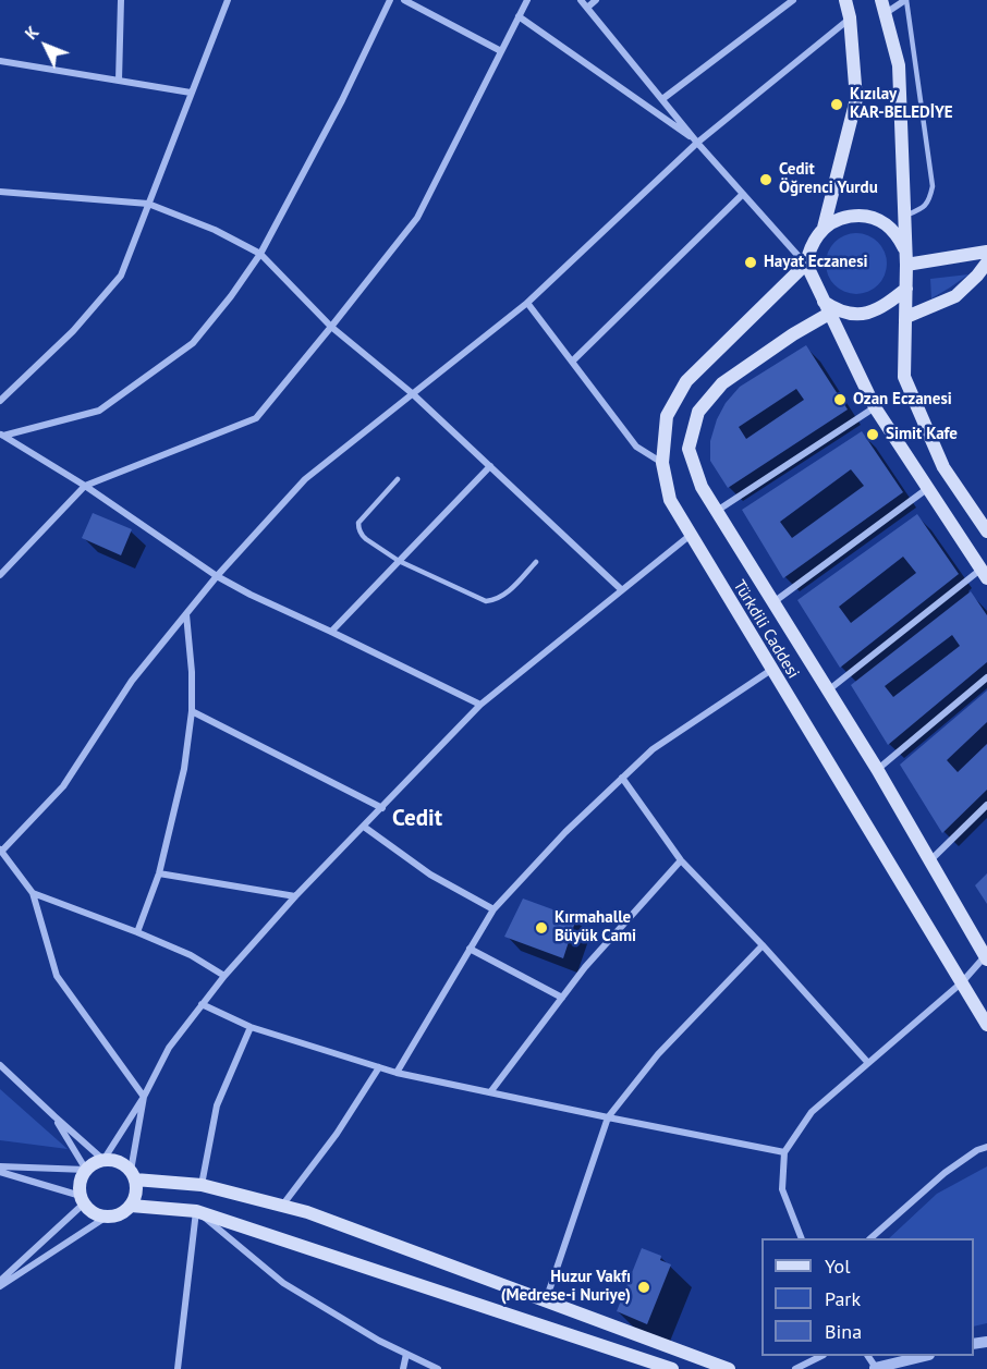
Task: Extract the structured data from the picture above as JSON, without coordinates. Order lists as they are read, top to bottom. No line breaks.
{"streets":{"main road":["Türkdili Caddesi"]},"districts":["Cedit"],"places":["Kızılay KAR-BELEDİYE","Cedit Öğrenci Yurdu","Hayat Eczanesi","Ozan Eczanesi","Simit Kafe","Kırmahalle Büyük Cami","Huzur Vakfı (Medrese-i Nuriye)"],"legend":["Yol","Park","Bina"],"north":"top left"}
